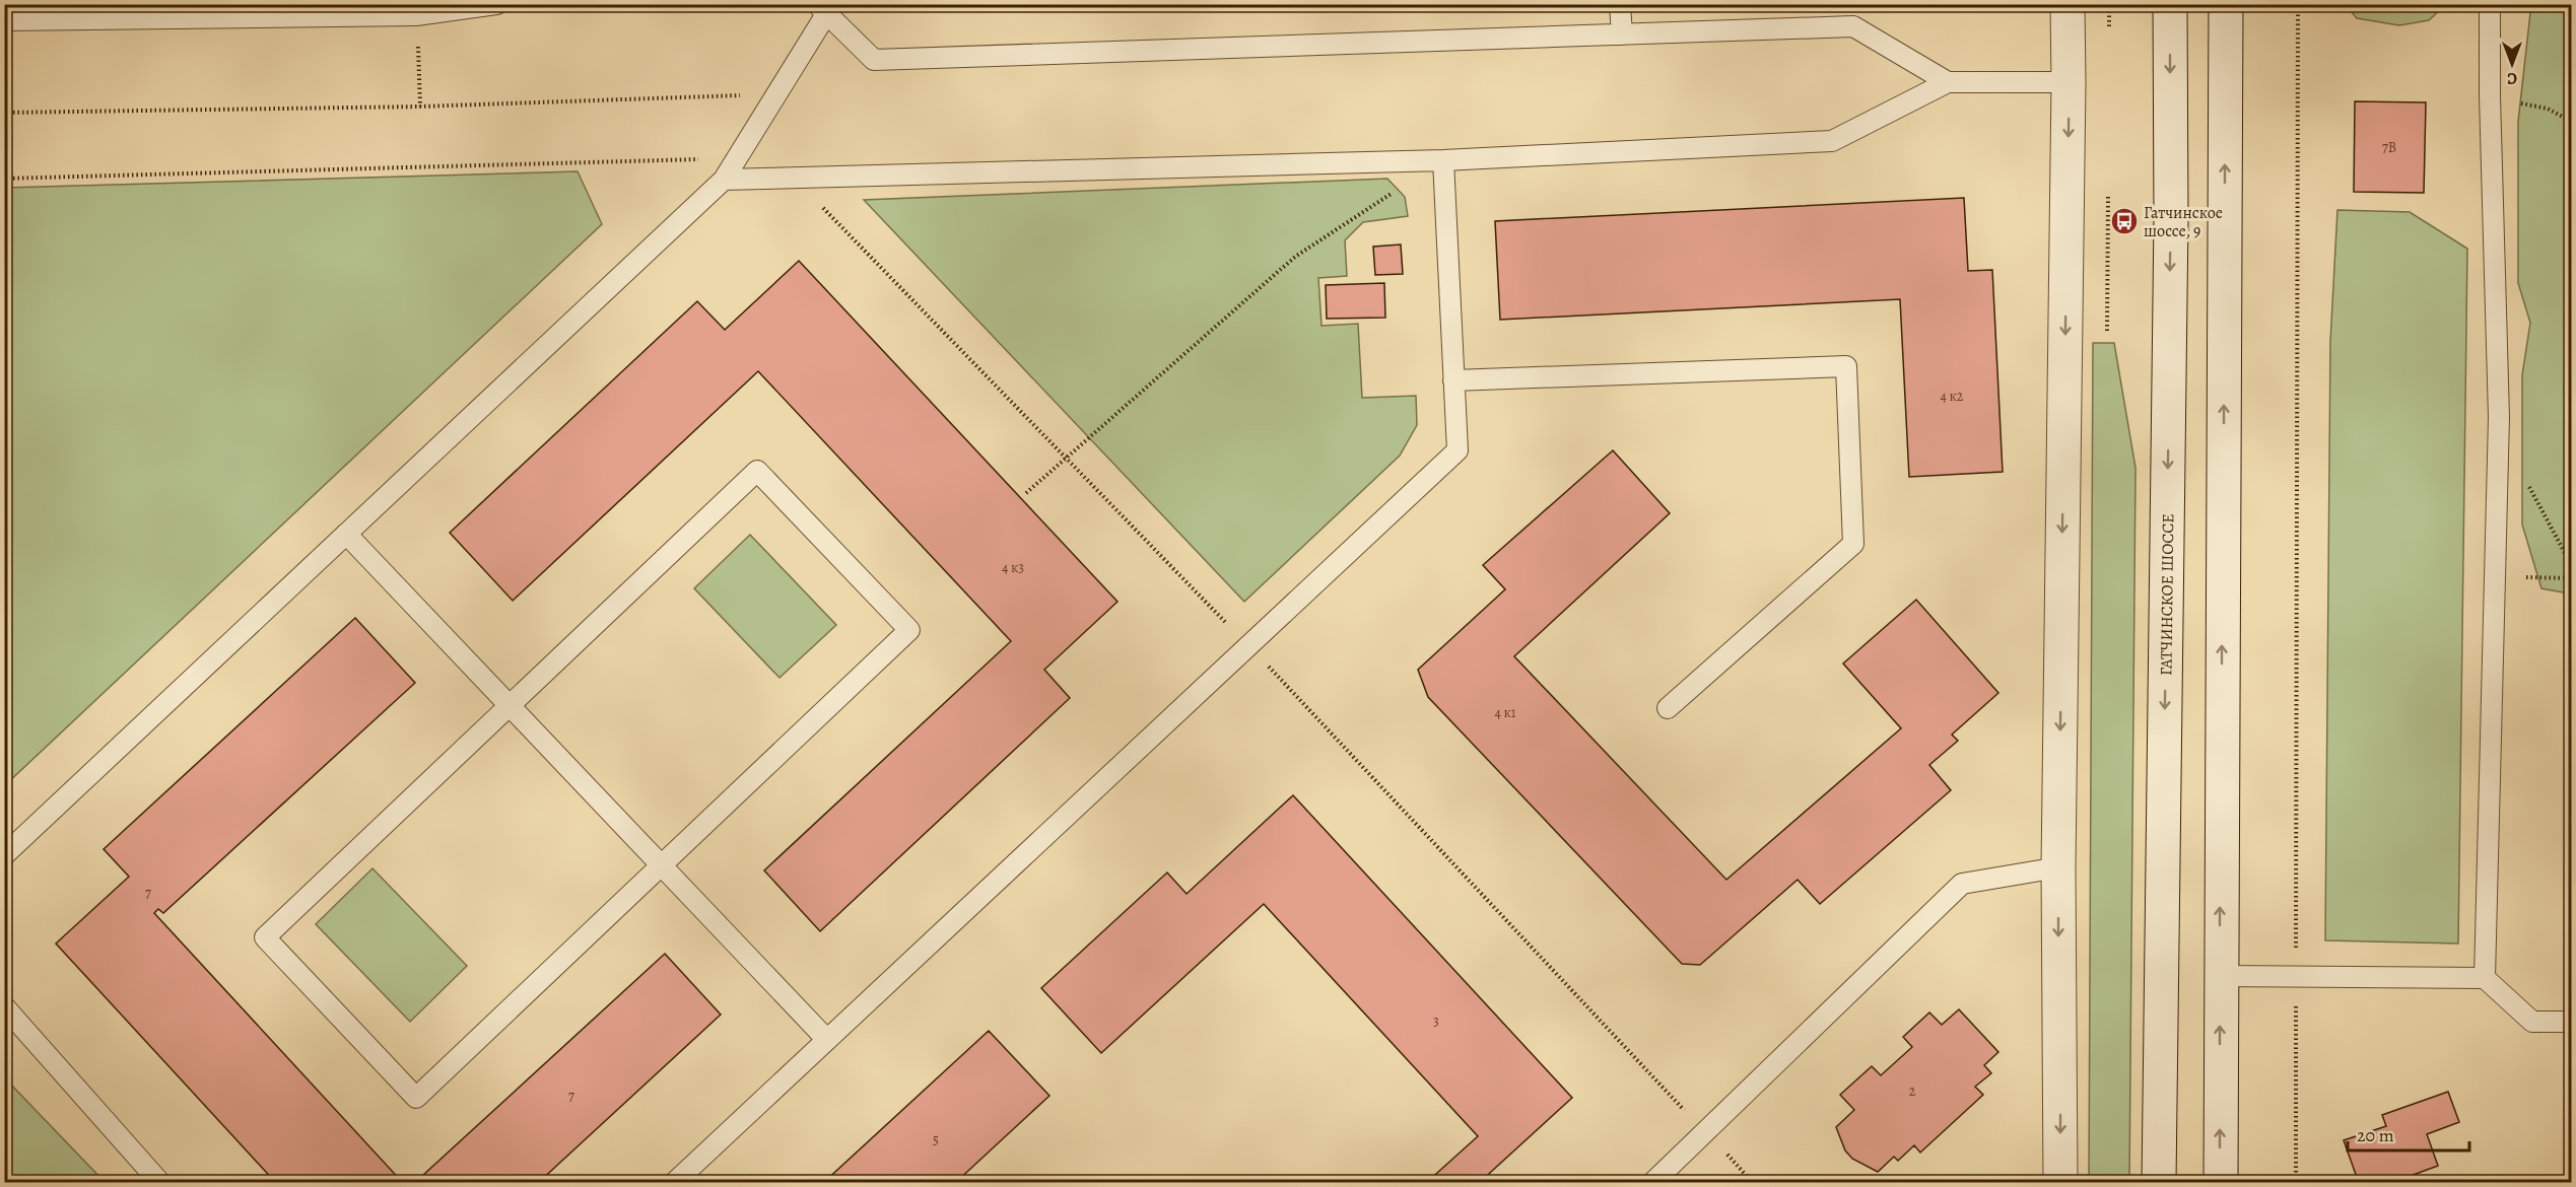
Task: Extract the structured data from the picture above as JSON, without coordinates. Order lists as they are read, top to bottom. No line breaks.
{"streets":{"main road":["ГАТЧИНСКОЕ ШОССЕ"]},"places":{"bus stop":["Гатчинское шоссе, 9"]},"house_numbers":["7В","4 к2","4 к3","4 к1","7","3","2","7","5"],"scale_bar":"20 m","north":"bottom"}
